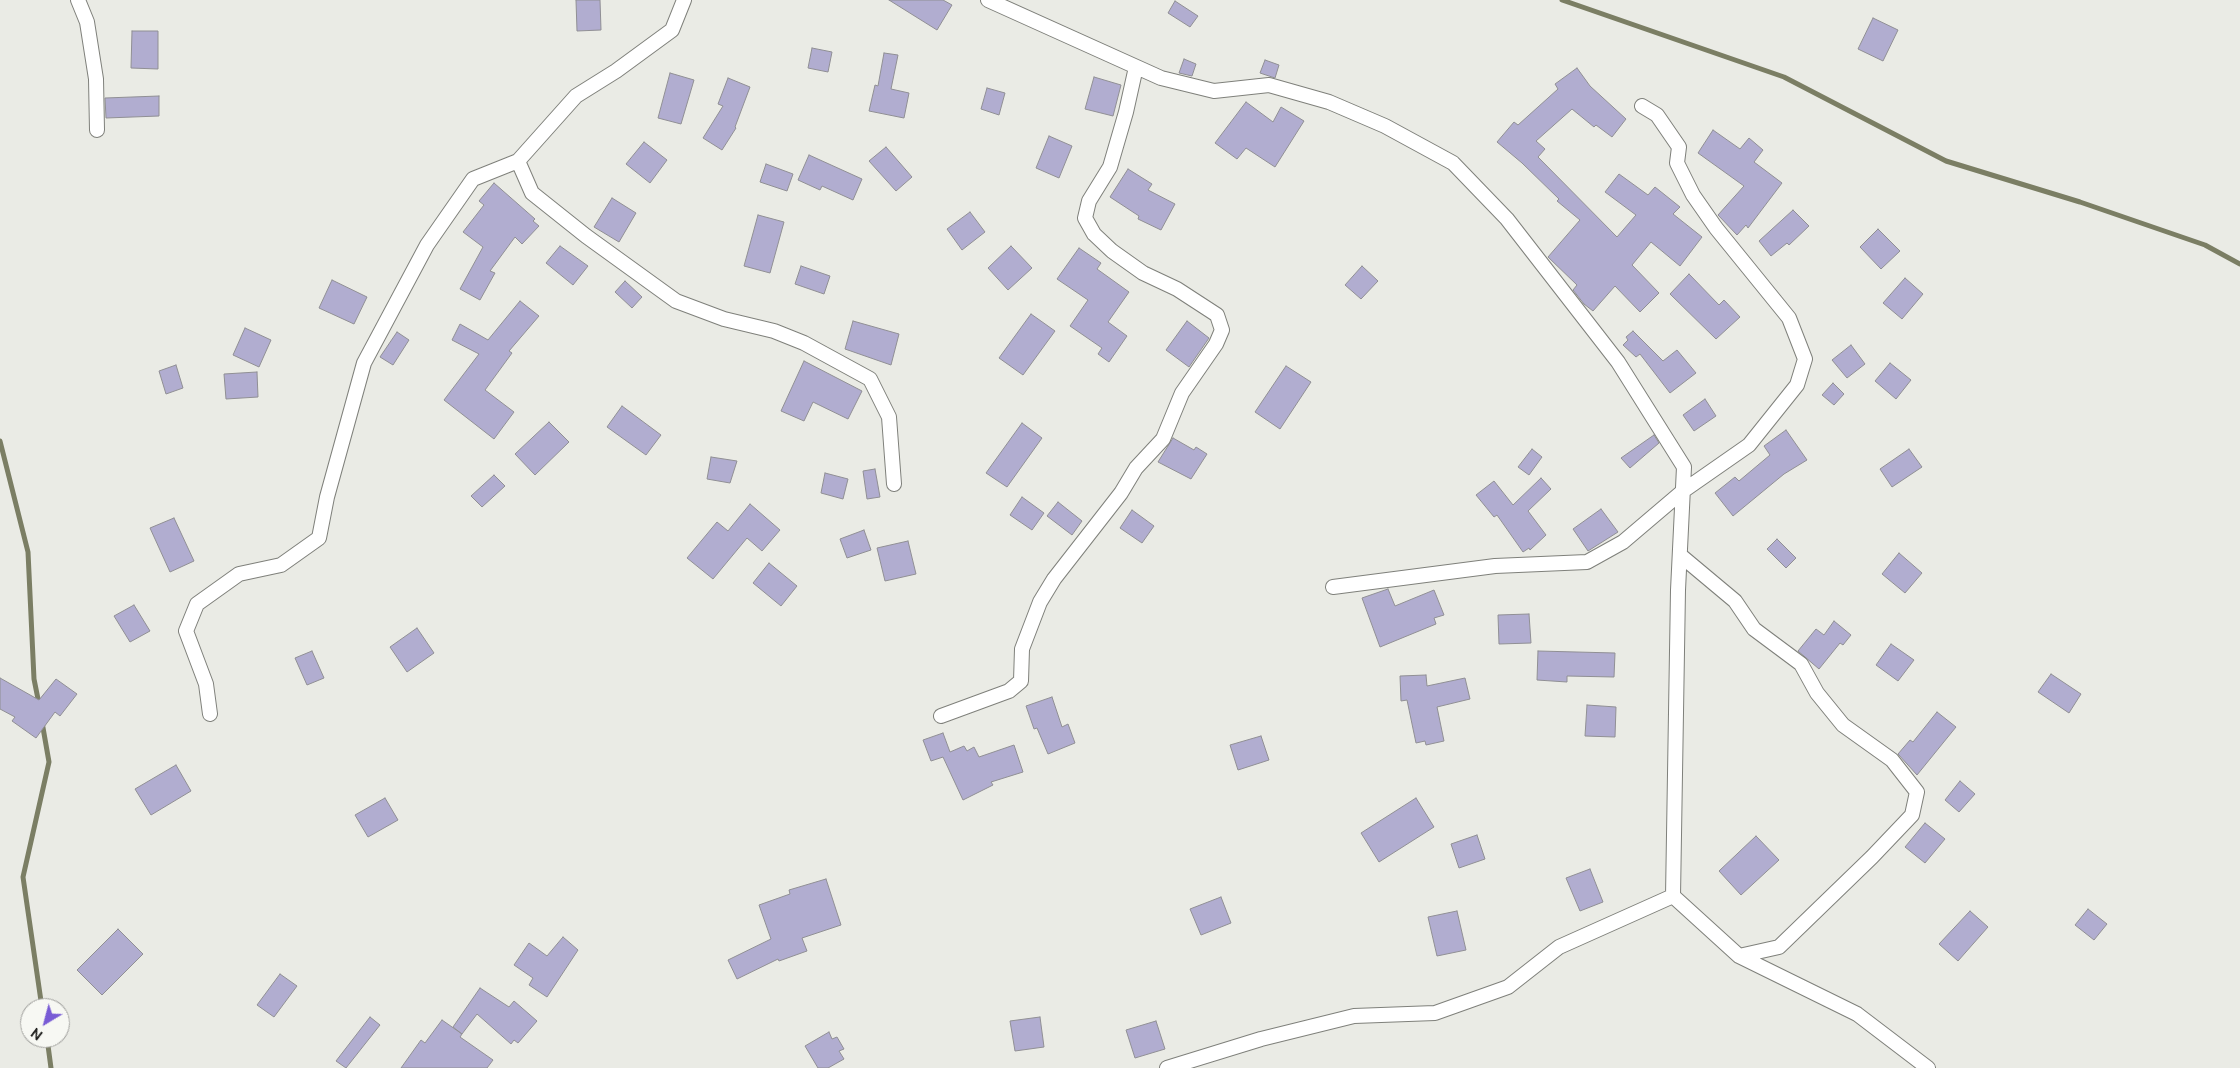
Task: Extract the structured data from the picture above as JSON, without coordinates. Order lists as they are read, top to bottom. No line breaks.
{"north":"bottom left"}
